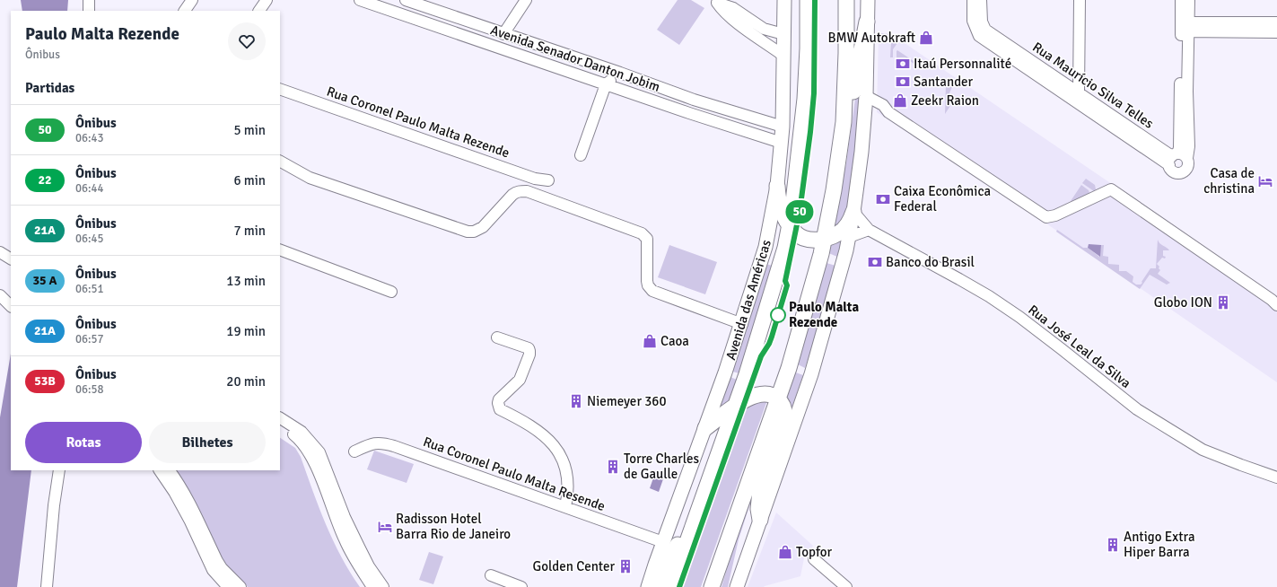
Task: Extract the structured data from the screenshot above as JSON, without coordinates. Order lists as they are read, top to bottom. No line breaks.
{"streets":{"highway":["Avenida das Américas"],"street":["Avenida Senador Danton Jobim","Rua Maurício Silva Telles","Rua Coronel Paulo Malta Rezende","Rua José Leal da Silva","Rua Coronel Paulo Malta Resende"]},"crossings":[["Avenida Senador Danton Jobim","Avenida das Américas"],["Avenida das Américas","Rua Coronel Paulo Malta Resende"]],"places":{"shop":["BMW Autokraft","Zeekr Raion","Caoa","Topfor"],"bank":["Itaú Personnalité","Santander","Caixa Econômica Federal","Banco do Brasil"],"hotel":["Casa de christina","Radisson Hotel Barra Rio de Janeiro"],"building":["Globo ION","Niemeyer 360","Torre Charles de Gaulle","Antigo Extra Hiper Barra","Golden Center"],"other":["Paulo Malta Rezende"]},"lines":["bus line 50"],"page":{"on_map":"50","heading":[["Paulo Malta Rezende","Ônibus"],"Partidas"],"list":[{"mark":"50","name":"Ônibus","note":"06:43","value":"5 min"},{"mark":"22","name":"Ônibus","note":"06:44","value":"6 min"},{"mark":"21A","name":"Ônibus","note":"06:45","value":"7 min"},{"mark":"35 A","name":"Ônibus","note":"06:51","value":"13 min"},{"mark":"21A","name":"Ônibus","note":"06:57","value":"19 min"},{"mark":"53B","name":"Ônibus","note":"06:58","value":"20 min"}],"buttons":["Rotas","Bilhetes"]}}
